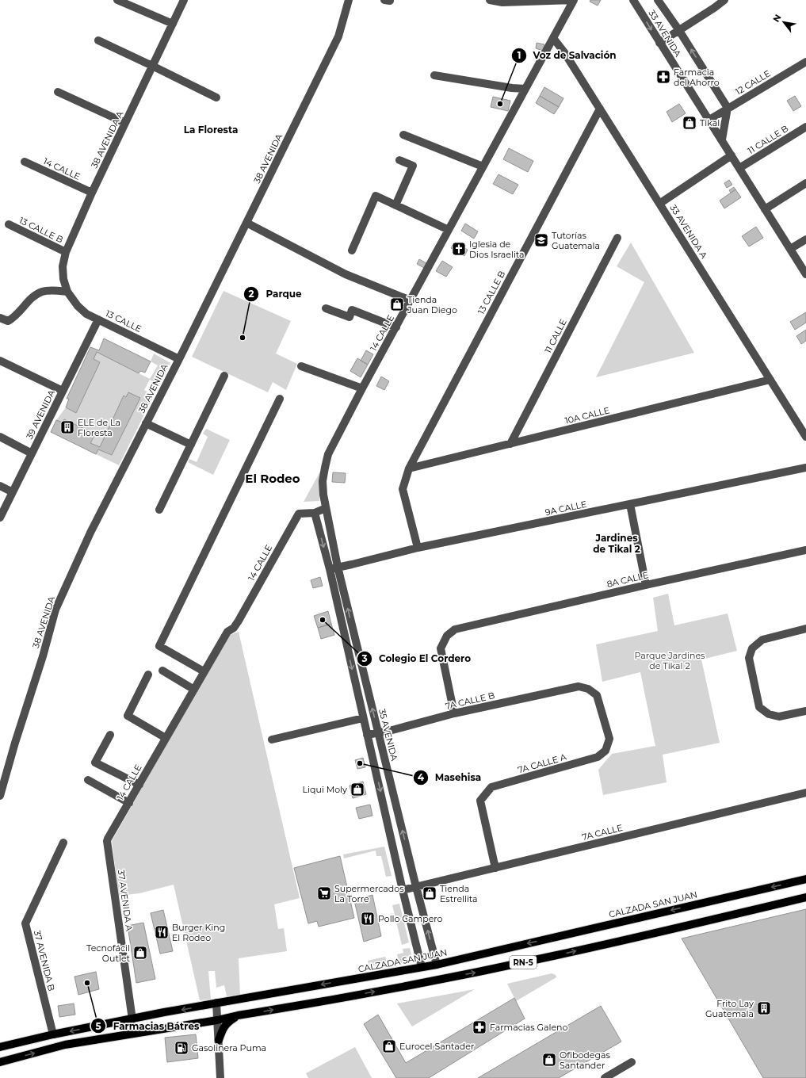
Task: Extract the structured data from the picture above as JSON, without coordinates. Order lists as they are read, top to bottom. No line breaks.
{"streets":{"main road":["CALZADA SAN JUAN","RN-5"],"street":["33 AVENIDA","12 CALLE","38 AVENIDA A","11 CALLE B","38 AVENIDA","14 CALLE","13 CALLE B","33 AVENIDA A","13 CALLE","11 CALLE","39 AVENIDA","10A CALLE","9A CALLE","8A CALLE","7A CALLE B","35 AVENIDA","7A CALLE A","7A CALLE","37 AVENIDA A","37 AVENIDA B"]},"crossings":[["33 AVENIDA","12 CALLE"],["33 AVENIDA","11 CALLE B"],["38 AVENIDA A","14 CALLE"],["38 AVENIDA A","13 CALLE B"],["38 AVENIDA A","13 CALLE"],["38 AVENIDA","13 CALLE"],["14 CALLE","33 AVENIDA A"],["14 CALLE","35 AVENIDA"],["14 CALLE","37 AVENIDA A"],["13 CALLE B","33 AVENIDA A"],["13 CALLE B","10A CALLE"],["13 CALLE B","9A CALLE"],["33 AVENIDA A","10A CALLE"],["13 CALLE","39 AVENIDA"],["11 CALLE","10A CALLE"],["9A CALLE","35 AVENIDA"],["8A CALLE","7A CALLE B"],["7A CALLE B","35 AVENIDA"],["7A CALLE B","7A CALLE A"],["35 AVENIDA","7A CALLE"],["35 AVENIDA","CALZADA SAN JUAN"],["7A CALLE A","7A CALLE"],["37 AVENIDA A","CALZADA SAN JUAN"],["CALZADA SAN JUAN","37 AVENIDA B"]],"districts":["La Floresta","El Rodeo","Jardines de Tikal 2"],"parks":["Parque Jardines de Tikal 2"],"places":{"pharmacy":["Farmacia del Ahorro","Farmacias Galeno"],"other":["Voz de Salvación","Parque","Colegio El Cordero","Masehisa","Farmacias Bátres"],"shop":["Tikal","Tienda Juan Diego","Liqui Moly","Tienda Estrellita","Tecnofácil Outlet","Eurocel Santader","Ofibodegas Santander"],"school or university":["Tutorías Guatemala"],"church":["Iglesia de Dios Israelita"],"building":["ELE de La Floresta","Frito Lay Guatemala"],"supermarket":["Supermercados La Torre"],"restaurant":["Pollo Campero","Burger King El Rodeo"],"fuel station":["Gasolinera Puma"]},"north":"top left"}
